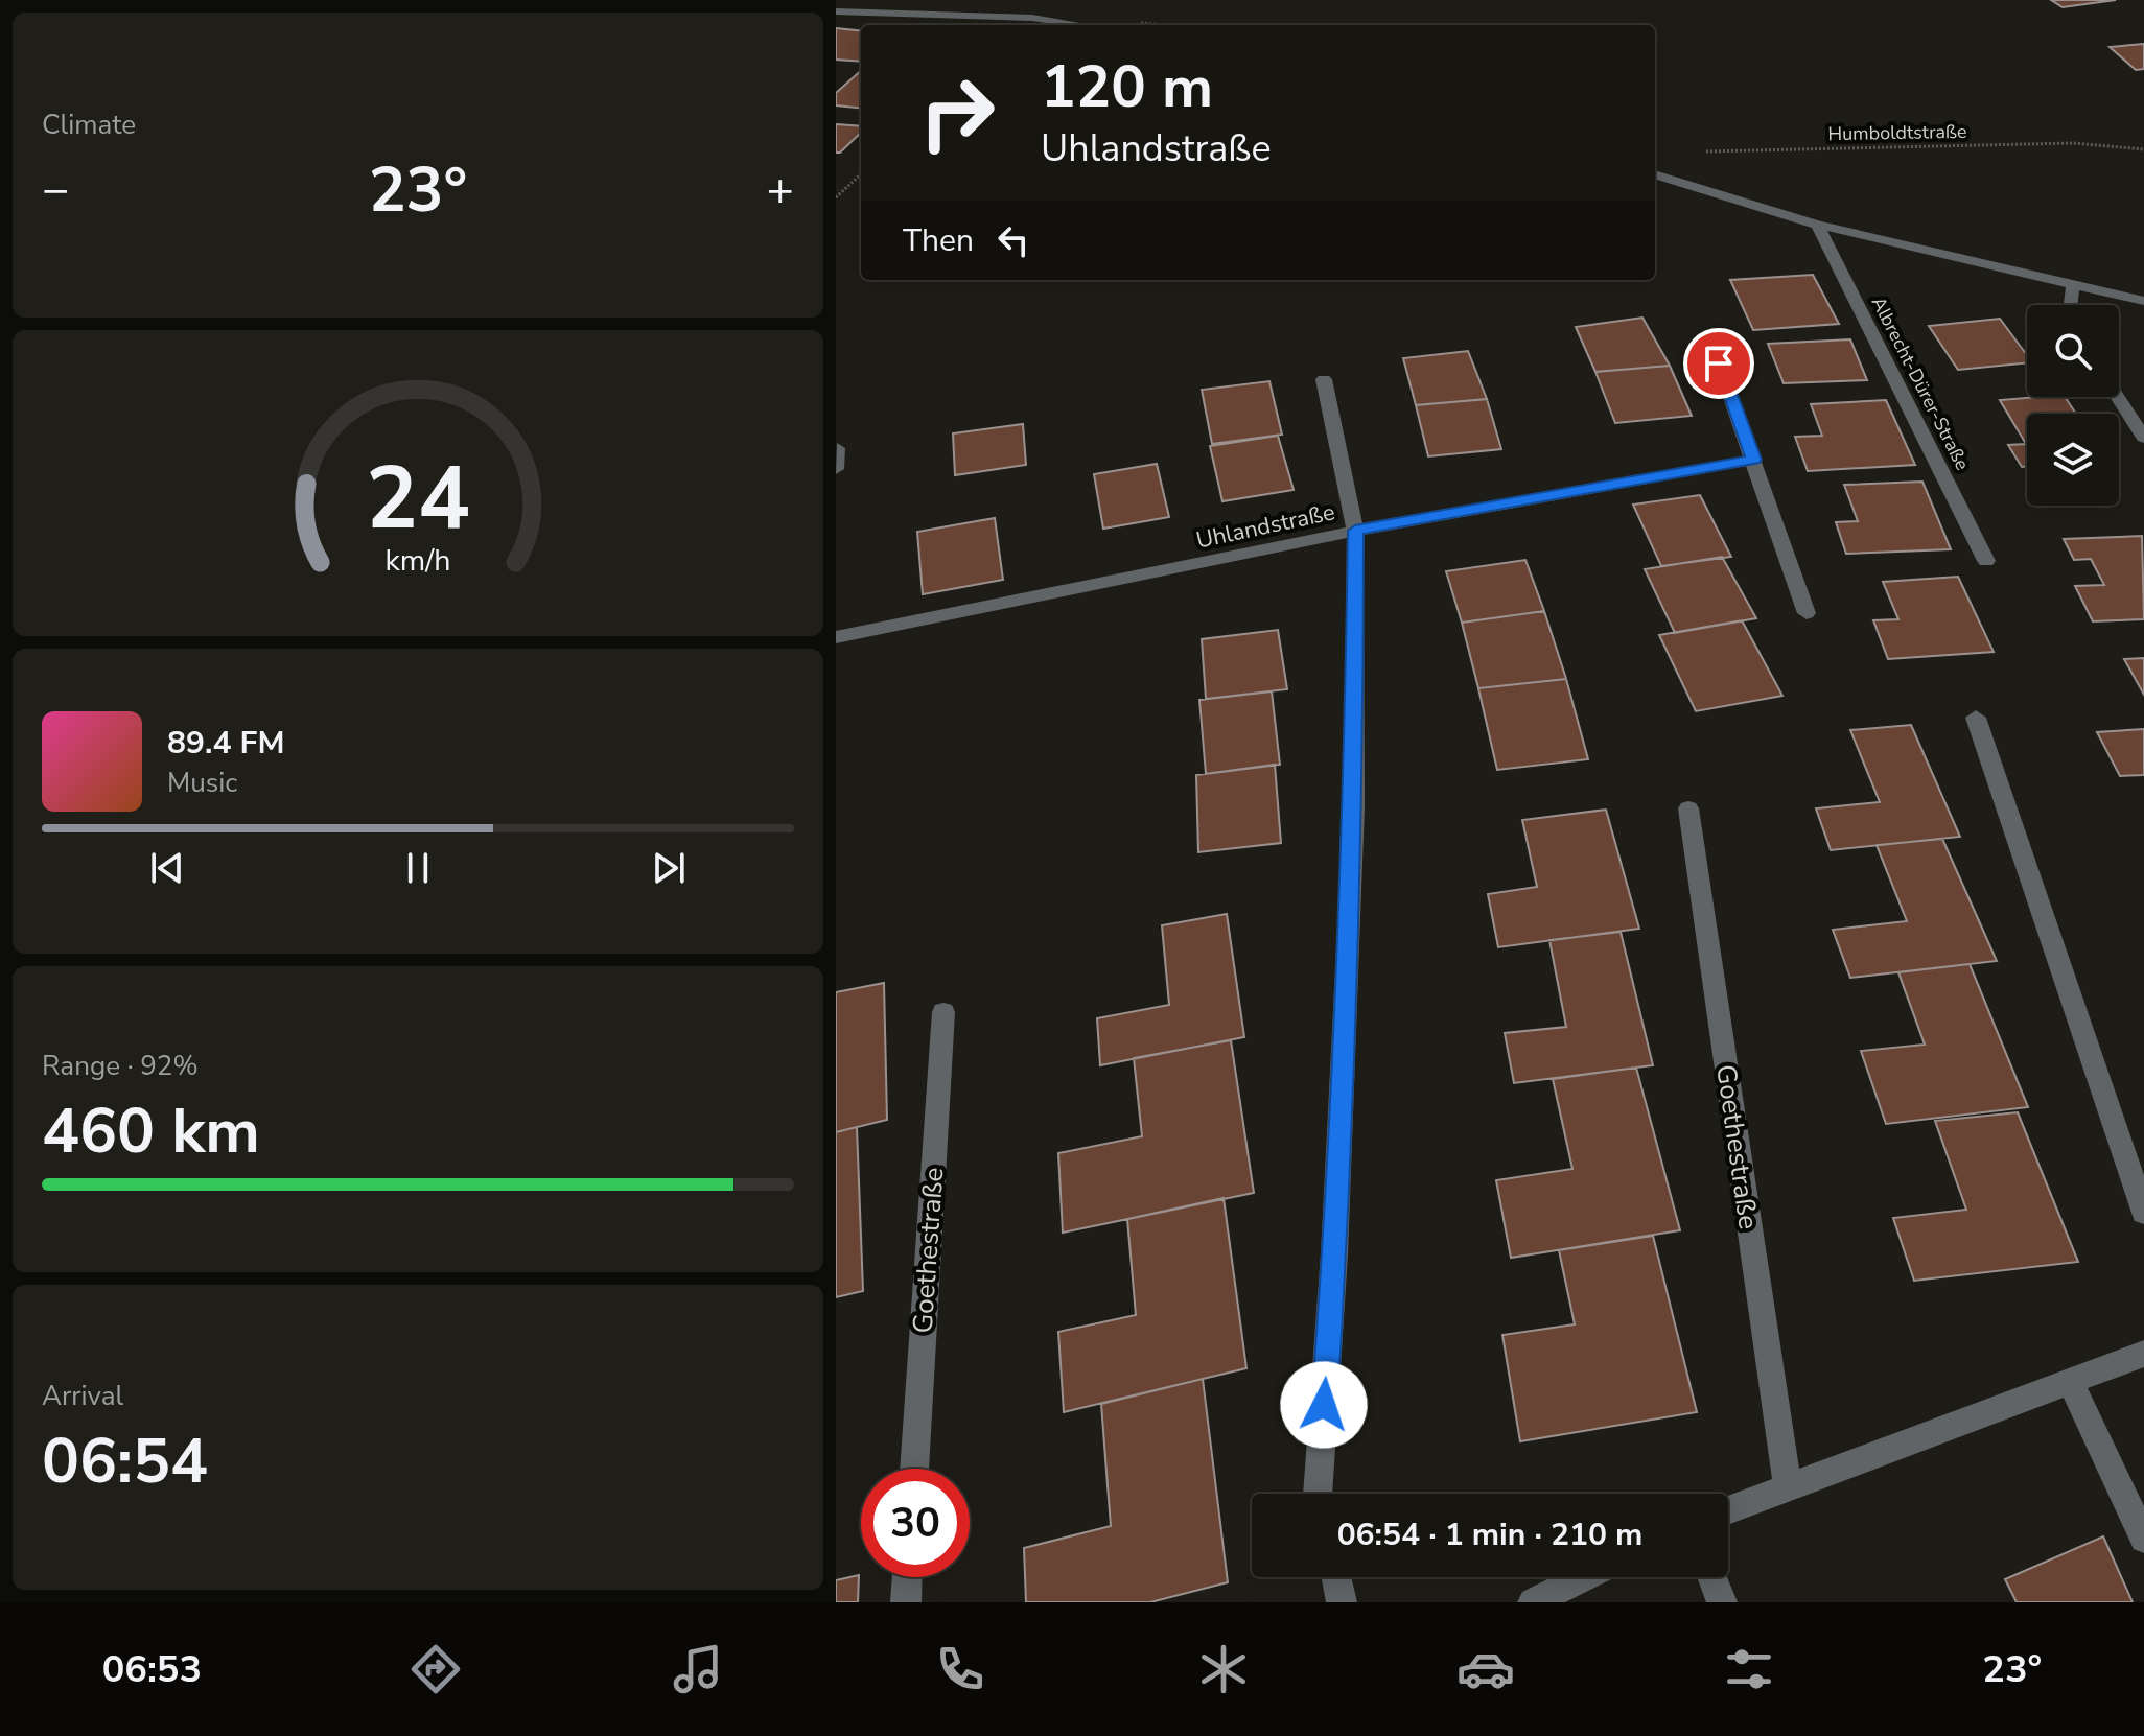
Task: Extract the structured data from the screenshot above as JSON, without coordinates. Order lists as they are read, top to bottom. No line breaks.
{"streets":{"street":["Albrecht-Dürer-Straße","Uhlandstraße","Goethestraße"],"path":["Humboldtstraße"]},"page":{"tile":["Climate",["Range · 92%","460 km"],["Arrival","06:54"]],"turn":["120 m","Uhlandstraße"],"heat":["−","23°","+"],"then":"Then","song":["89.4 FM","Music"],"limit":"30","trip":"06:54 · 1 min · 210 m","tabs":["06:53","23°"],"gauge":["24","km/h"]}}
